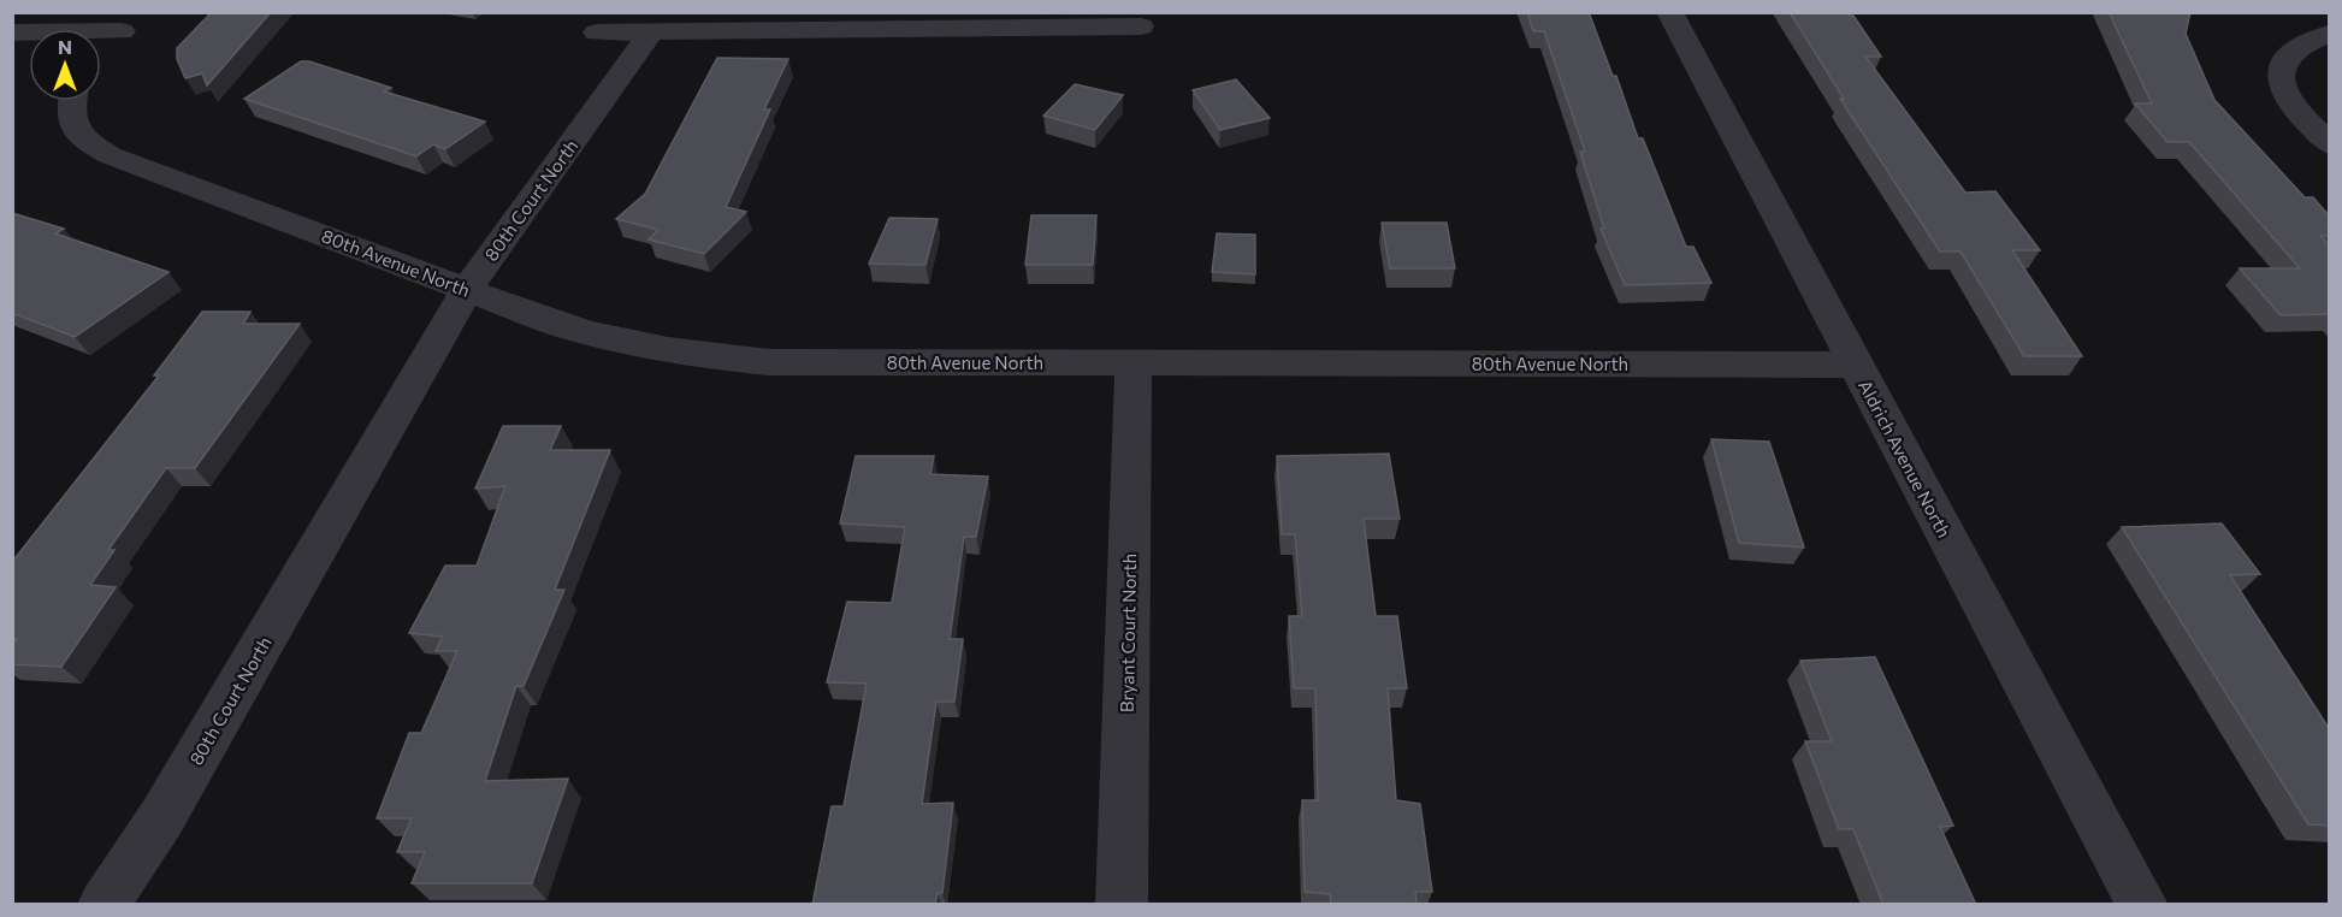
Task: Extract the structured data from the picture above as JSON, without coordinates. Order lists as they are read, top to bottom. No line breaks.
{"streets":{"street":["80th Court North","80th Avenue North","Aldrich Avenue North","Bryant Court North"]},"crossings":[["80th Court North","80th Avenue North"],["80th Avenue North","Aldrich Avenue North"],["80th Avenue North","Bryant Court North"]],"north":"top"}
